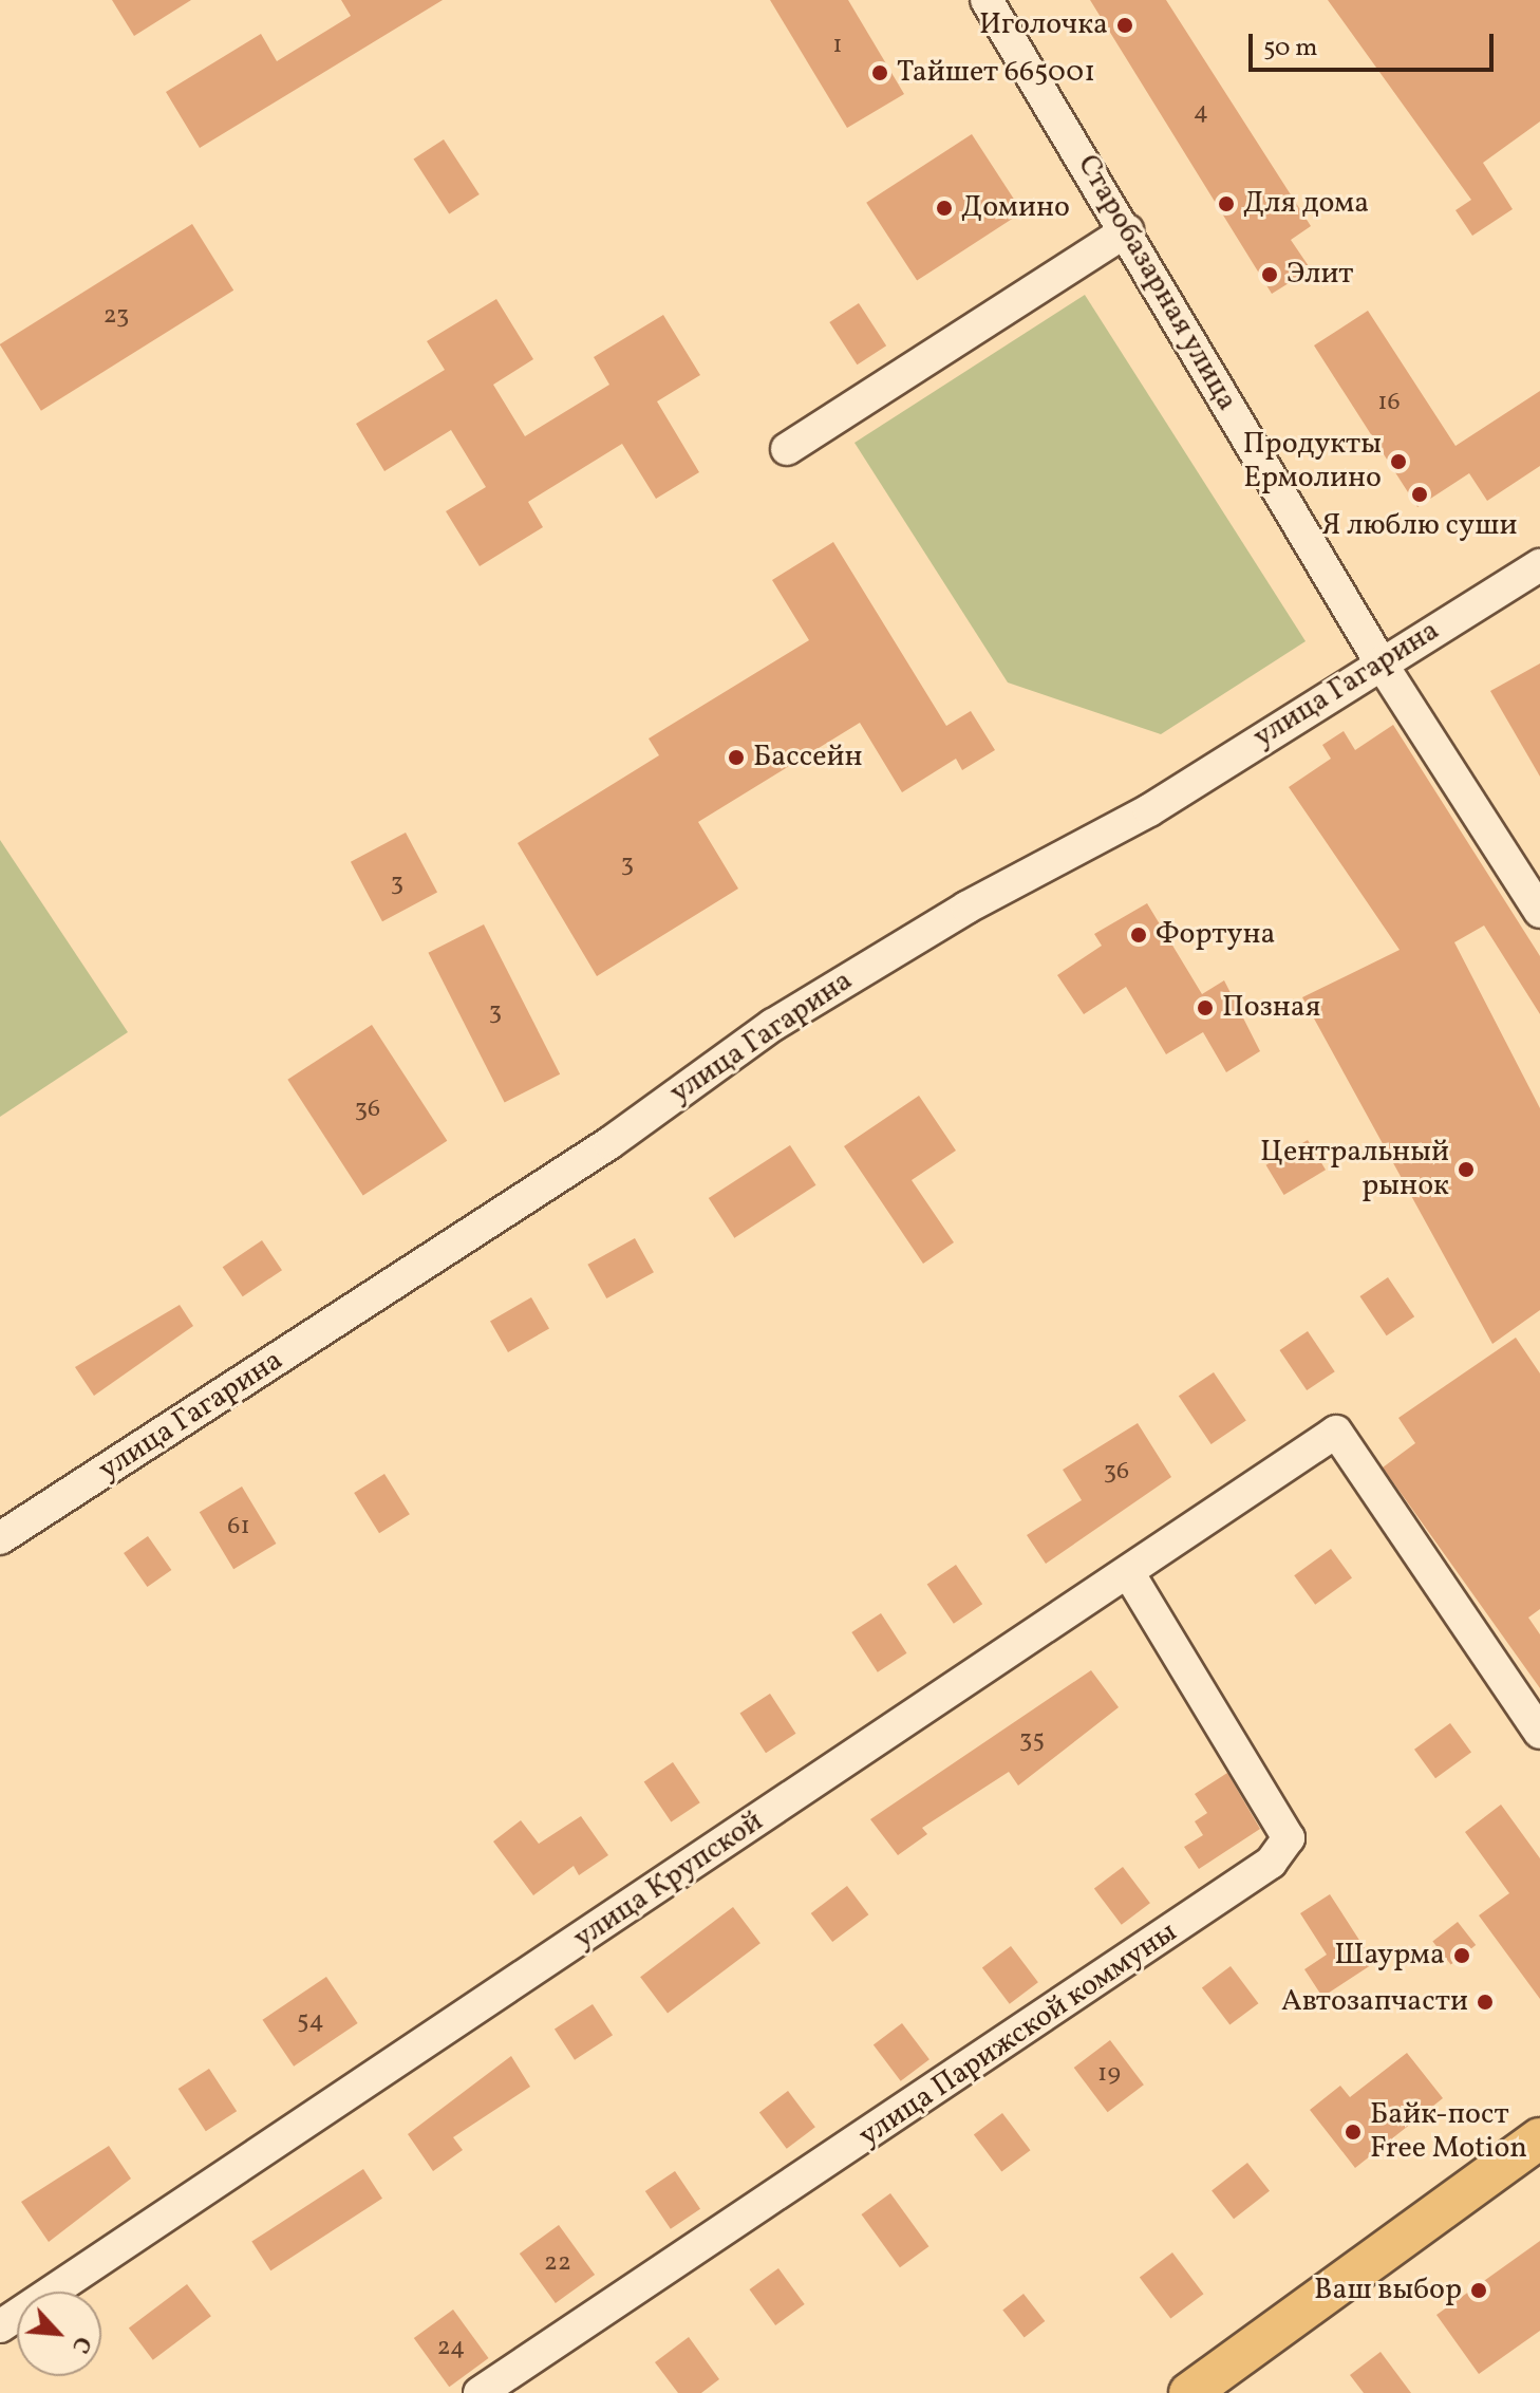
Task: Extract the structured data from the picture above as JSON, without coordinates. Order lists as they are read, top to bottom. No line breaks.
{"streets":{"street":["Старобазарная улица","улица Гагарина","улица Крупской","улица Парижской коммуны"]},"crossings":[["Старобазарная улица","улица Гагарина"],["улица Крупской","улица Парижской коммуны"]],"places":["Иголочка","Тайшет 665001","Для дома","Домино","Элит","Продукты Ермолино","Я люблю суши","Бассейн","Фортуна","Позная","Центральный рынок","Шаурма","Автозапчасти","Байк-пост Free Motion","Ваш выбор"],"house_numbers":["1","4","23","16","3","3","3","36","36","61","35","54","19","22","24"],"scale_bar":"50 m","north":"bottom right"}
